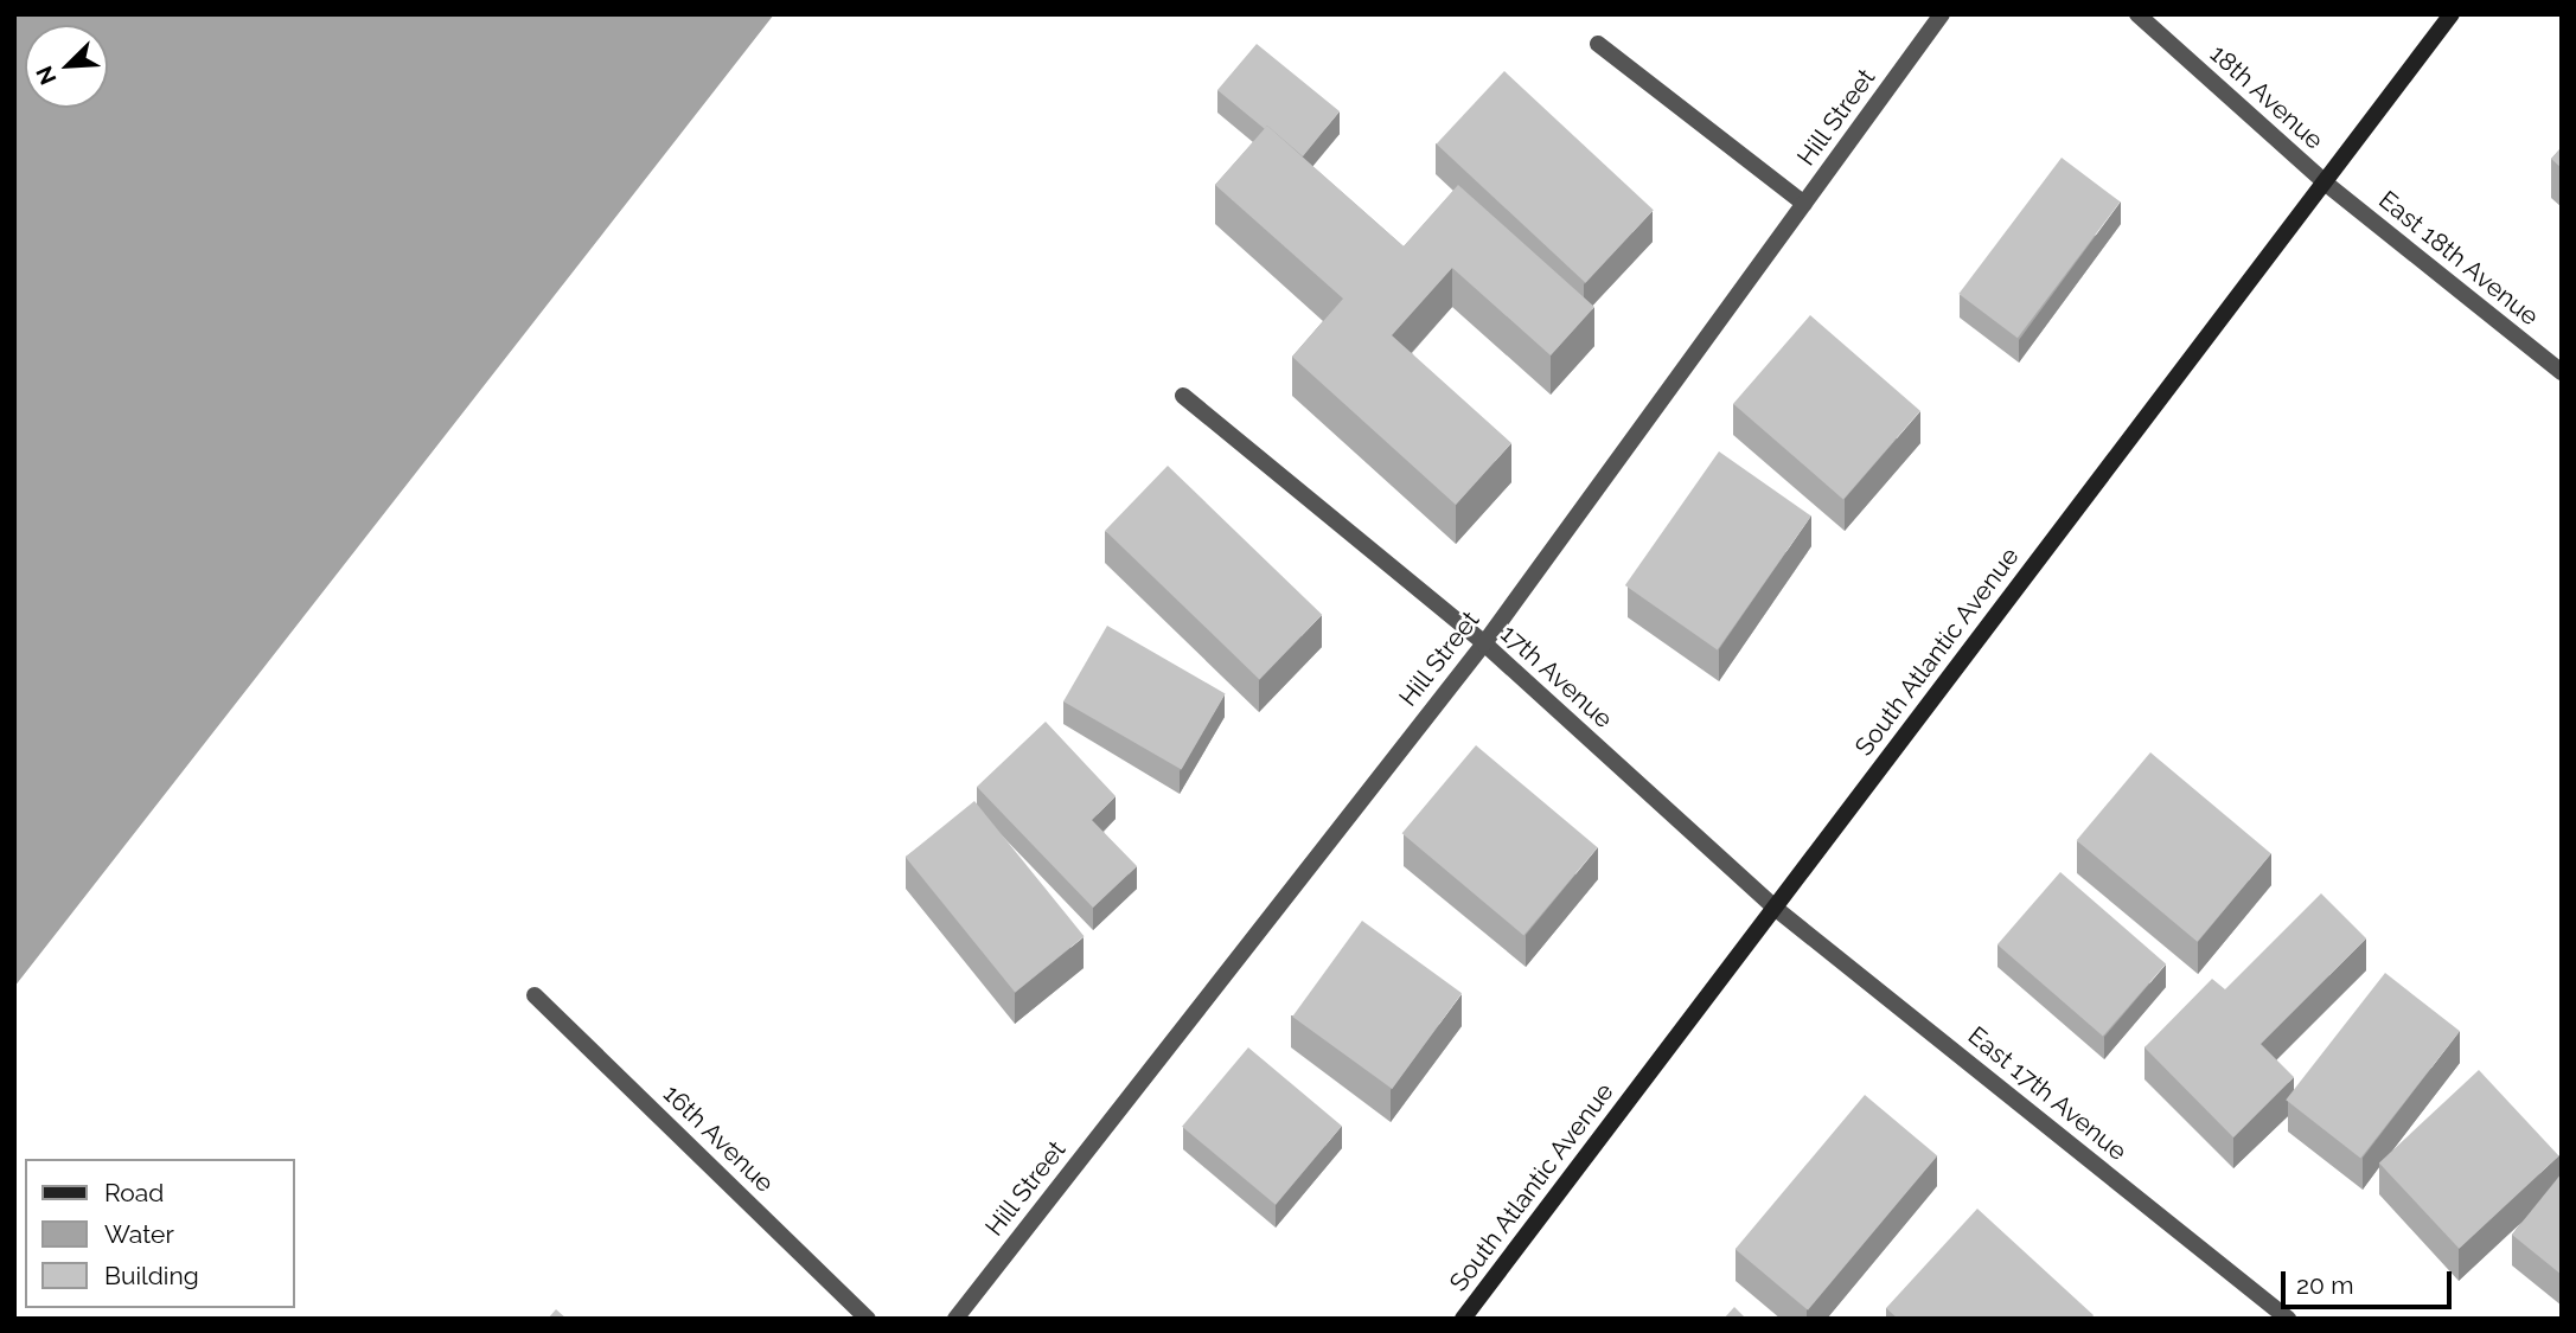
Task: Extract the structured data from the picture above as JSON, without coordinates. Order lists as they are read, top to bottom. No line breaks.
{"streets":{"main road":["South Atlantic Avenue"],"street":["18th Avenue","Hill Street","East 18th Avenue","17th Avenue","East 17th Avenue","16th Avenue"]},"crossings":[["18th Avenue","East 18th Avenue"],["18th Avenue","South Atlantic Avenue"],["Hill Street","17th Avenue"],["East 18th Avenue","South Atlantic Avenue"],["South Atlantic Avenue","17th Avenue"],["South Atlantic Avenue","East 17th Avenue"],["17th Avenue","East 17th Avenue"]],"legend":["Road","Water","Building"],"scale_bar":"20 m","north":"bottom left"}
